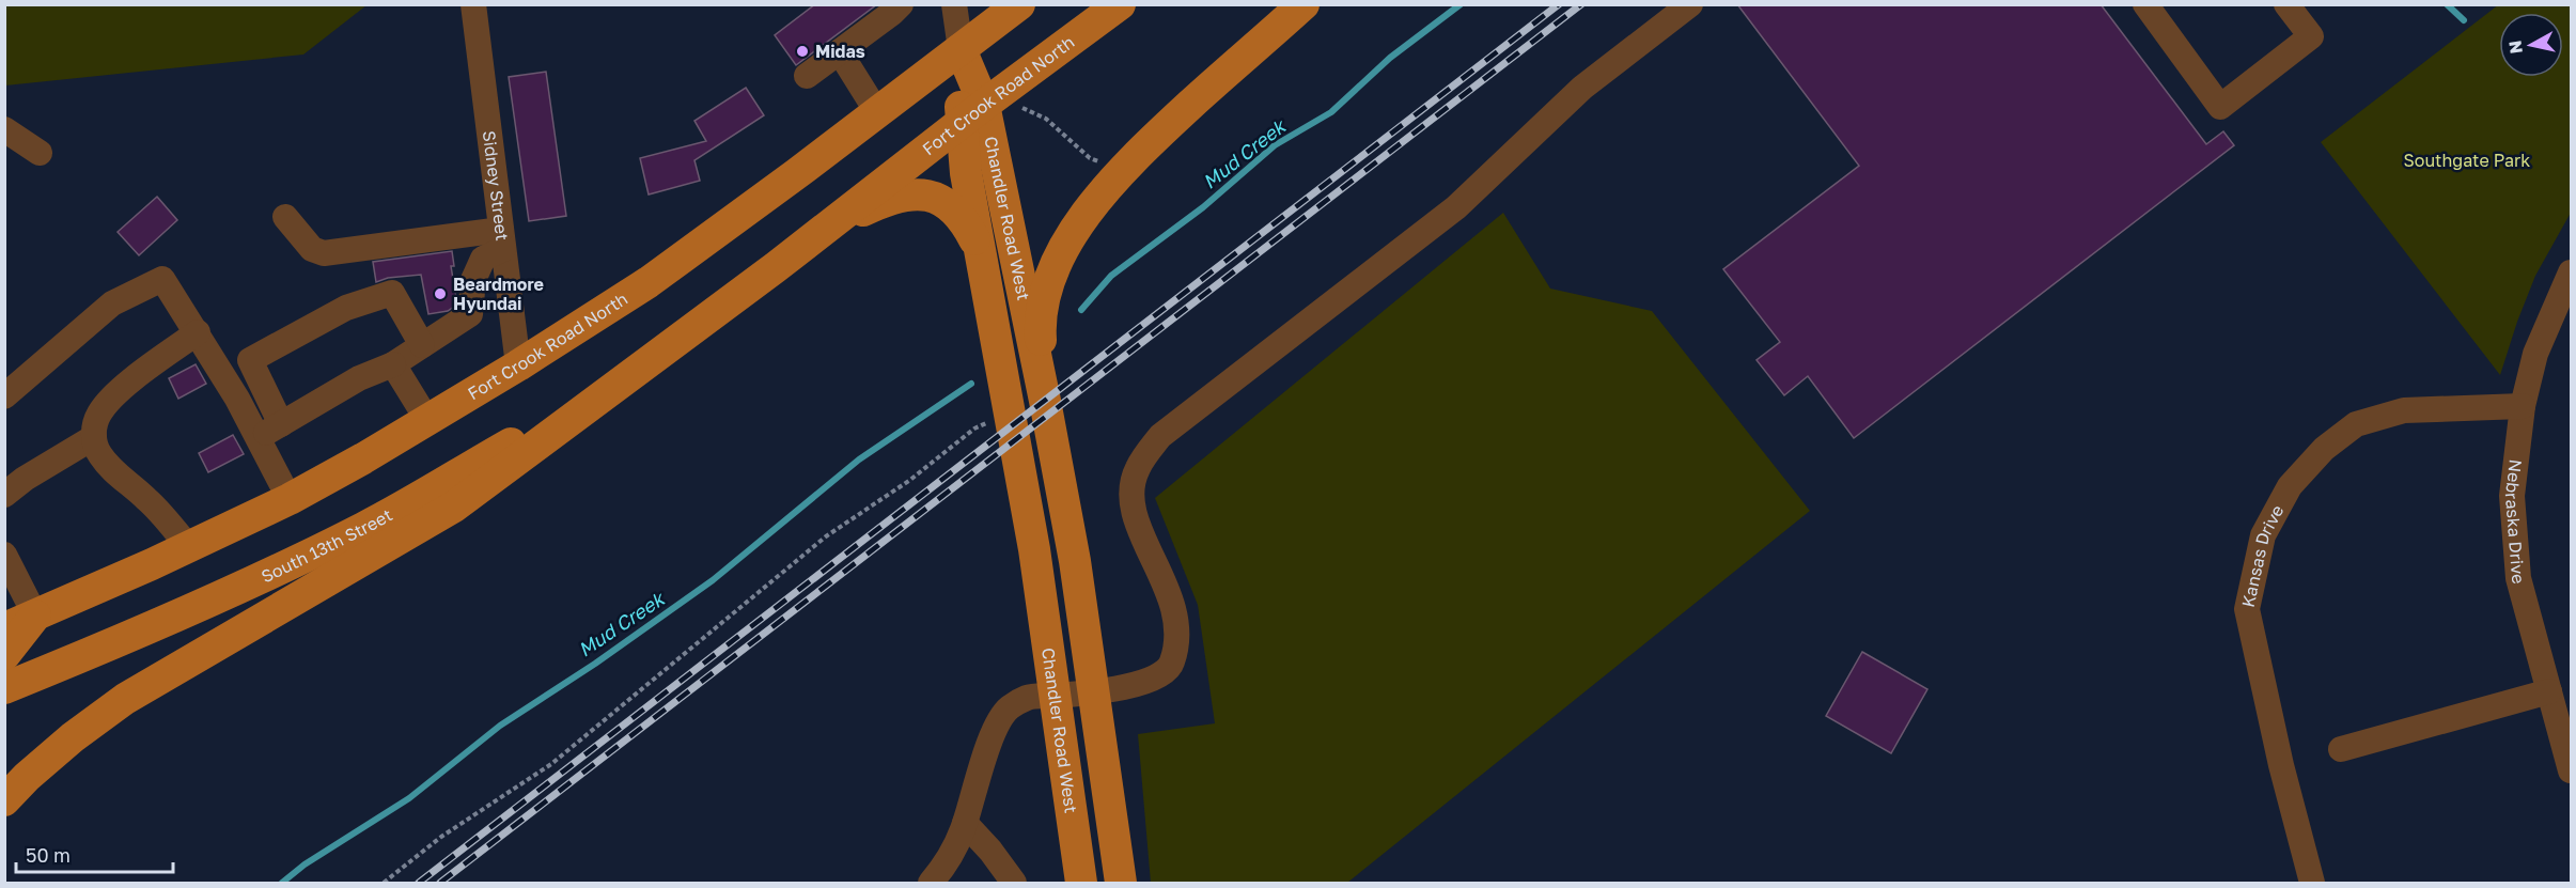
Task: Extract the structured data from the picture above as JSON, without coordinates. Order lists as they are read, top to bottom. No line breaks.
{"streets":{"main road":["Fort Crook Road North","Chandler Road West","South 13th Street"],"street":["Sidney Street","Nebraska Drive","Kansas Drive"]},"crossings":[["Fort Crook Road North","Sidney Street"],["Fort Crook Road North","Chandler Road West"],["Fort Crook Road North","South 13th Street"],["Nebraska Drive","Kansas Drive"]],"water":["Mud Creek"],"parks":["Southgate Park"],"places":["Midas","Beardmore Hyundai"],"scale_bar":"50 m","north":"left"}
